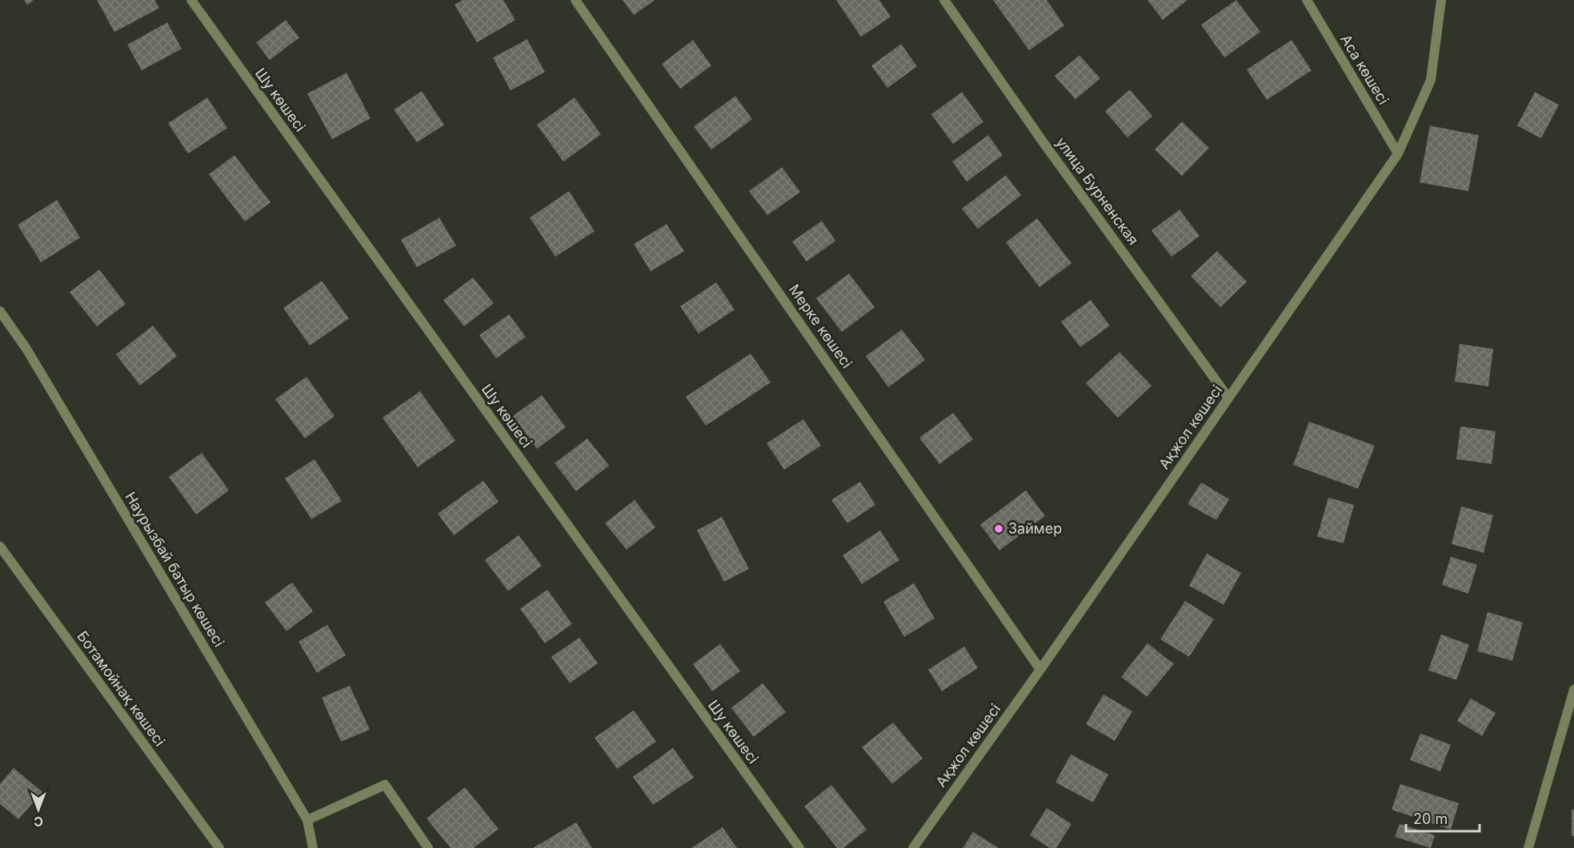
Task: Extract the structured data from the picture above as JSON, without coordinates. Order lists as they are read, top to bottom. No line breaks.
{"streets":{"street":["Аса көшесі","Шу көшесі","улица Бурненская","Мерке көшесі","Ақжол көшесі","Наурызбай батыр көшесі","Ботамойнақ көшесі"]},"crossings":[["Аса көшесі","Ақжол көшесі"],["улица Бурненская","Ақжол көшесі"],["Мерке көшесі","Ақжол көшесі"]],"places":["Займер"],"scale_bar":"20 m","north":"bottom"}
